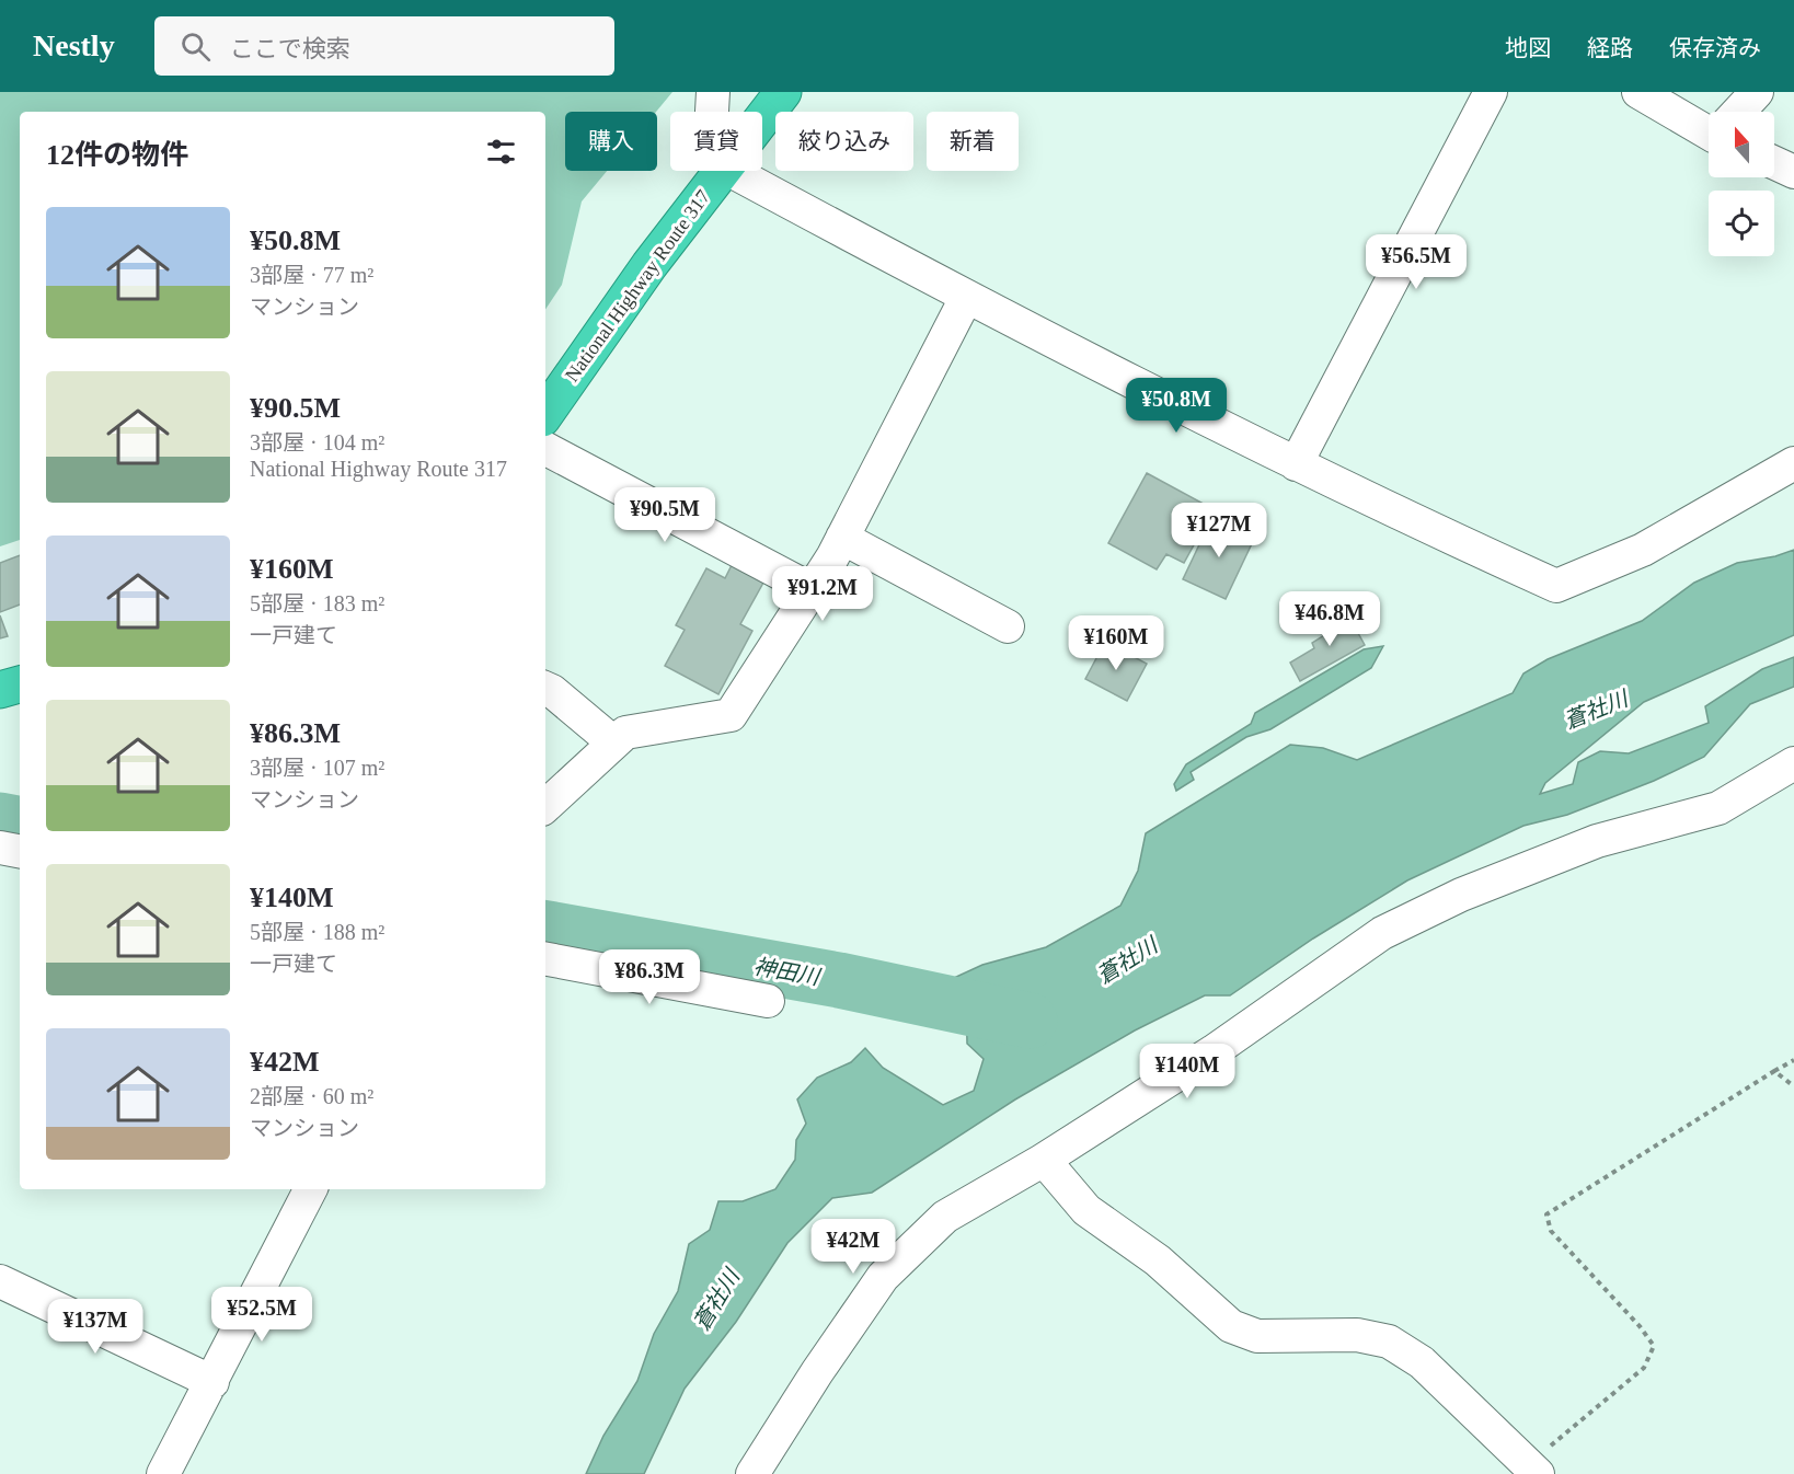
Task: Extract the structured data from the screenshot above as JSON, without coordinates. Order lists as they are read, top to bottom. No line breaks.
{"streets":{"highway":["National Highway Route 317"]},"water":["蒼社川","神田川"],"north":"top","page":{"header":"Nestly","search":"ここで検索","nav":["地図","経路","保存済み"],"chip":["購入","賃貸","絞り込み","新着"],"heading":"12件の物件","list":[{"name":"¥50.8M","note":"3部屋 · 77 m² · マンション"},{"name":"¥90.5M","note":"3部屋 · 104 m² · National Highway Route 317"},{"name":"¥160M","note":"5部屋 · 183 m² · 一戸建て"},{"name":"¥86.3M","note":"3部屋 · 107 m² · マンション"},{"name":"¥140M","note":"5部屋 · 188 m² · 一戸建て"},{"name":"¥42M","note":"2部屋 · 60 m² · マンション"}],"price":["¥56.5M","¥50.8M","¥90.5M","¥127M","¥91.2M","¥46.8M","¥160M","¥86.3M","¥140M","¥42M","¥52.5M","¥137M"]}}
